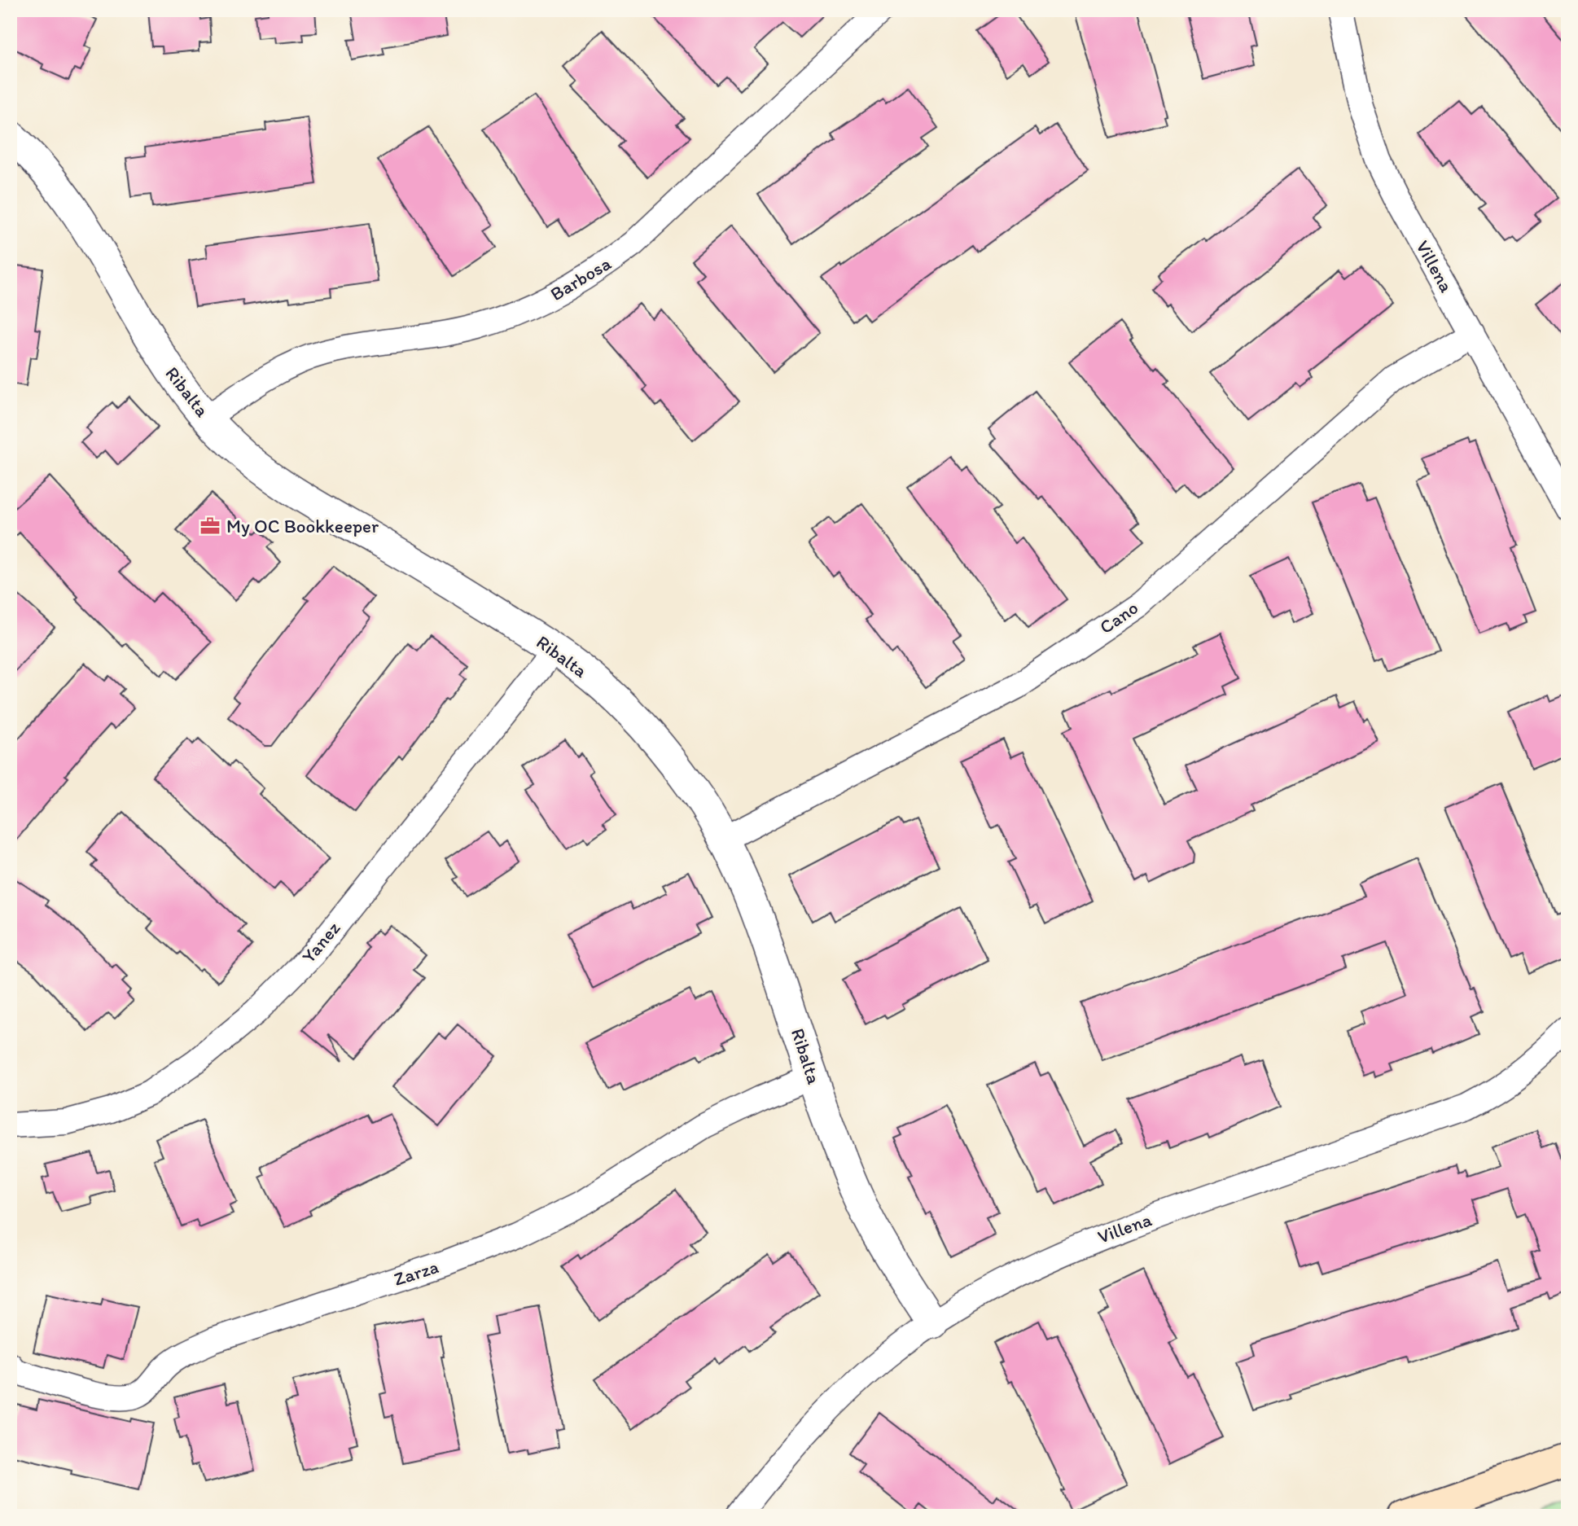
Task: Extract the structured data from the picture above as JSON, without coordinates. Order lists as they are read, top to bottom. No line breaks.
{"streets":{"street":["Villena","Barbosa","Ribalta","Cano","Yanez","Zarza"]},"crossings":[["Villena","Ribalta"],["Villena","Cano"],["Barbosa","Ribalta"],["Ribalta","Cano"],["Ribalta","Yanez"],["Ribalta","Zarza"]],"places":{"office":["My OC Bookkeeper"]}}
